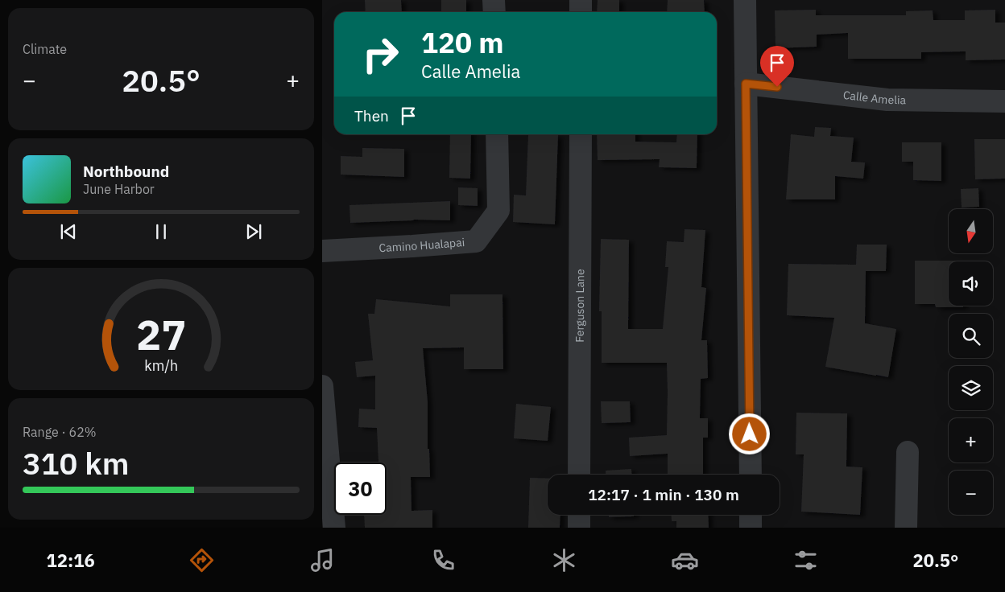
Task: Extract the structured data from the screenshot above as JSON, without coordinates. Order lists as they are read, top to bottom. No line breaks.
{"streets":{"street":["Calle Amelia","Camino Hualapai","Ferguson Lane"]},"north":"bottom","page":{"tile":["Climate",["Range · 62%","310 km"]],"turn":["120 m","Calle Amelia"],"heat":["−","20.5°","+"],"then":"Then","song":["Northbound","June Harbor"],"map_buttons":["+","−"],"limit":"30","trip":"12:17 · 1 min · 130 m","tabs":["12:16","20.5°"],"gauge":["27","km/h"]}}
